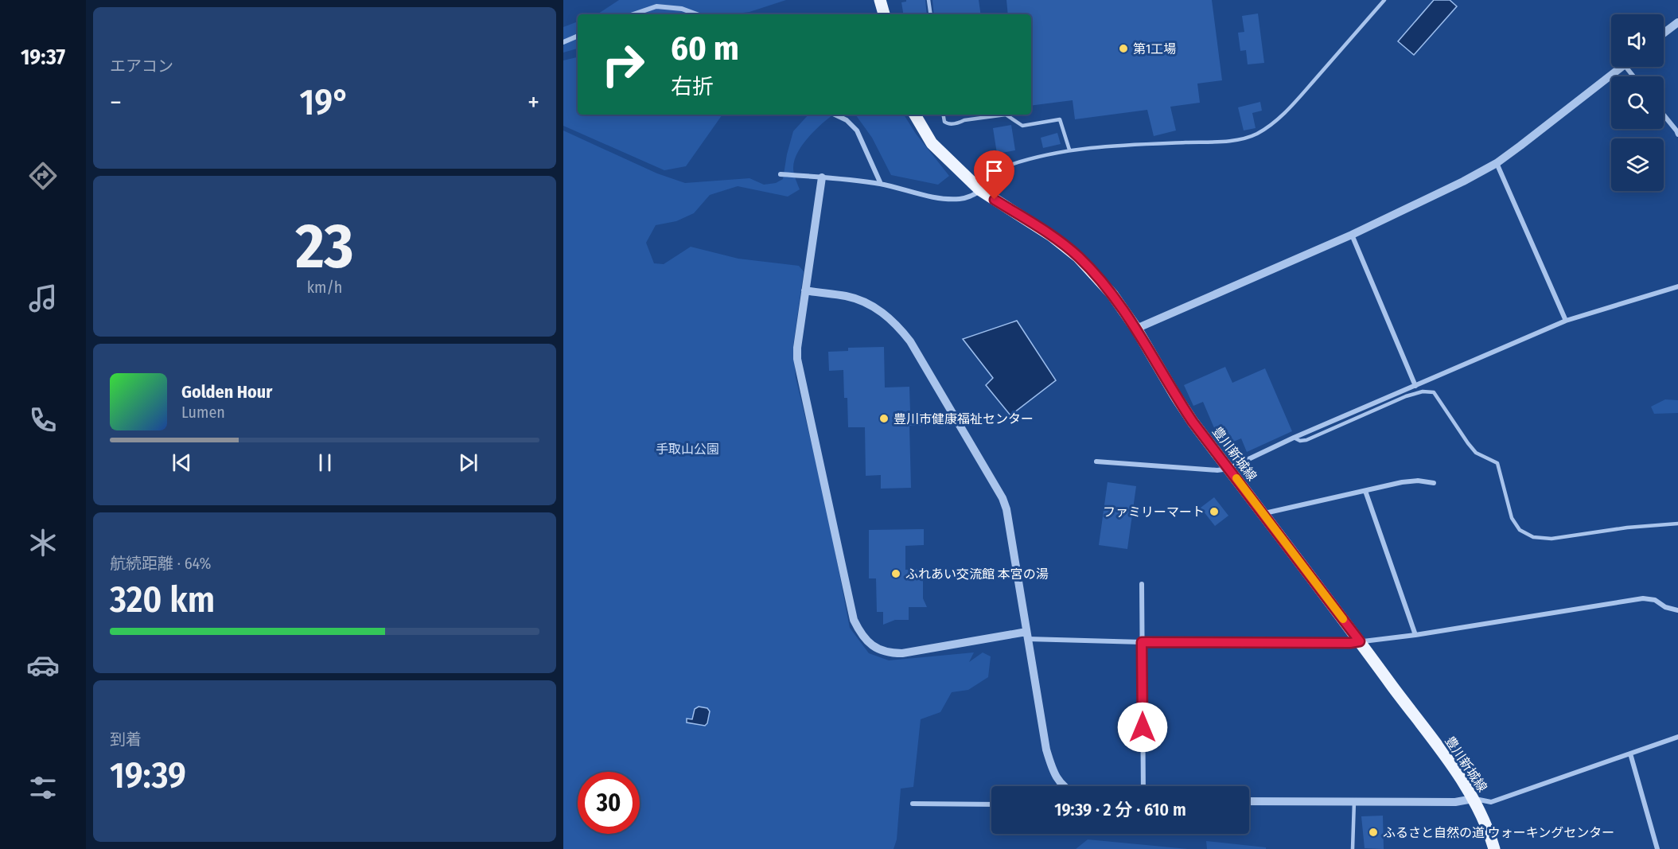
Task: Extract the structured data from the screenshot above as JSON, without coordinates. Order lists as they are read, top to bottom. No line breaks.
{"streets":{"main road":["豊川新城線"]},"parks":["手取山公園"],"places":["第1工場","豊川市健康福祉センター","ファミリーマート","ふれあい交流館 本宮の湯","ふるさと自然の道 ウォーキングセンター"],"page":{"tabs":"19:37","tile":["エアコン",["23","km/h"],["航続距離 · 64%","320 km"],["到着","19:39"]],"turn":["60 m","右折"],"heat":["−","19°","+"],"song":["Golden Hour","Lumen"],"limit":"30","trip":"19:39 · 2 分 · 610 m"}}
